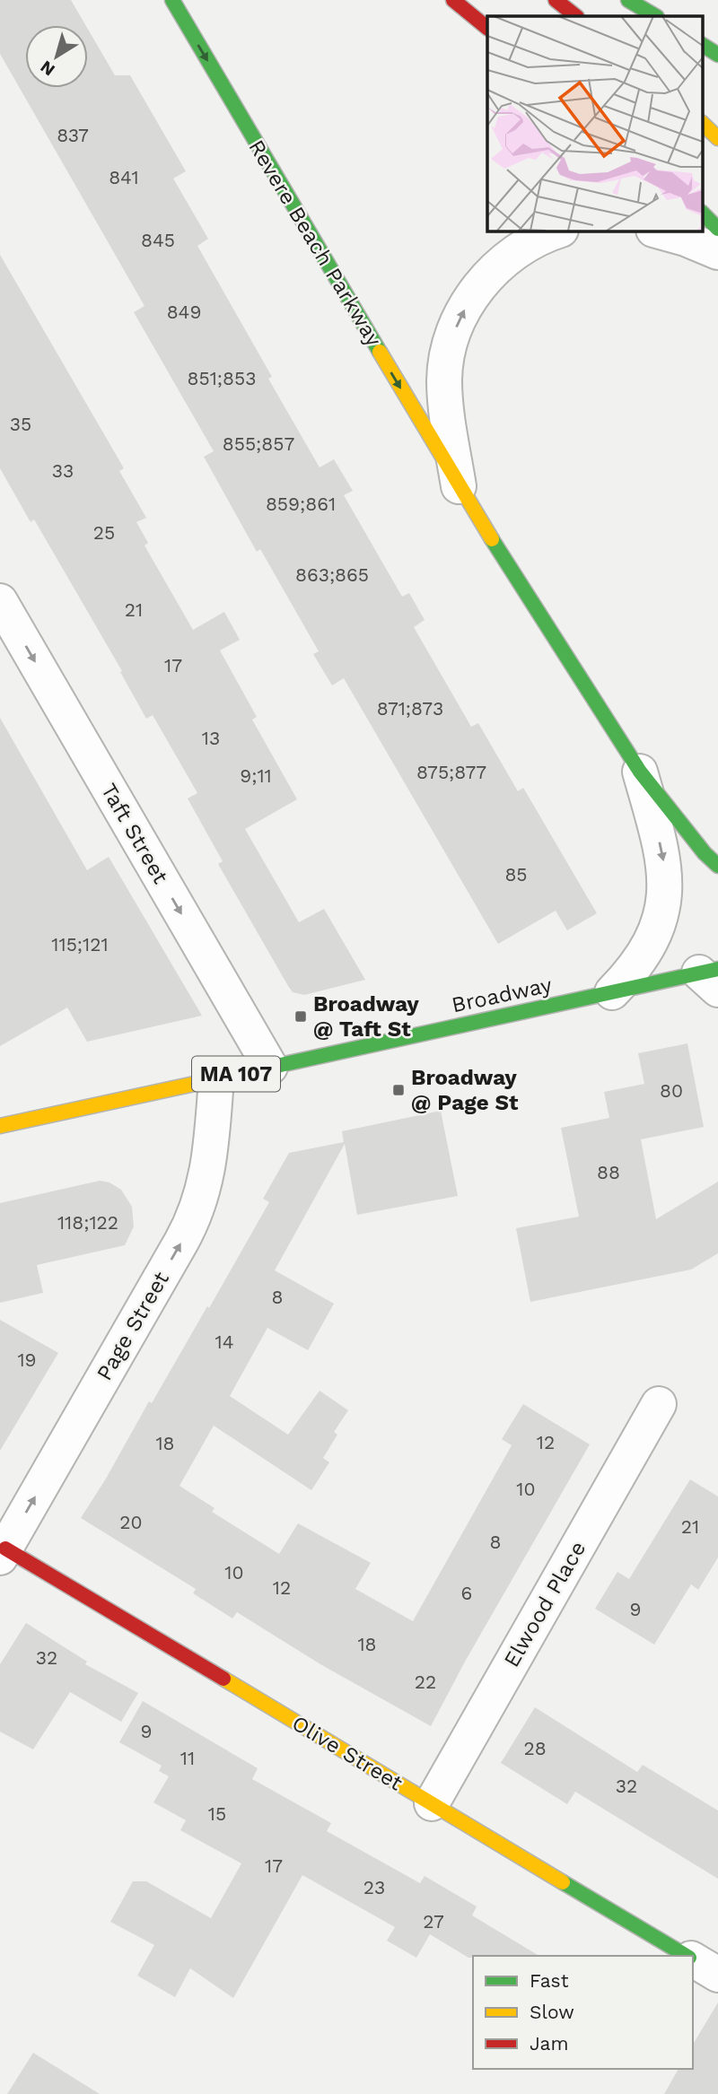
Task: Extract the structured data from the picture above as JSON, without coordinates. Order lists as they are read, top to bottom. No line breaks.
{"streets":{"main road":["Revere Beach Parkway","Broadway","MA 107","Olive Street"],"street":["Taft Street","Page Street","Elwood Place"]},"crossings":[["Revere Beach Parkway","Broadway"],["Taft Street","Broadway"],["Broadway","Page Street"],["Page Street","Olive Street"],["Elwood Place","Olive Street"]],"one_way":["Taft Street","Page Street"],"places":{"transit":["Broadway @ Taft St","Broadway @ Page St"]},"house_numbers":["837","841","845","849","851;853","35","855;857","33","859;861","25","863;865","21","17","871;873","13","875;877","9;11","85","115;121","80","88","118;122","8","14","19","12","18","10","20","21","8","10","12","6","9","18","32","22","9","28","11","32","15","17","23","27"],"legend":["Fast","Slow","Jam"],"north":"bottom left"}
